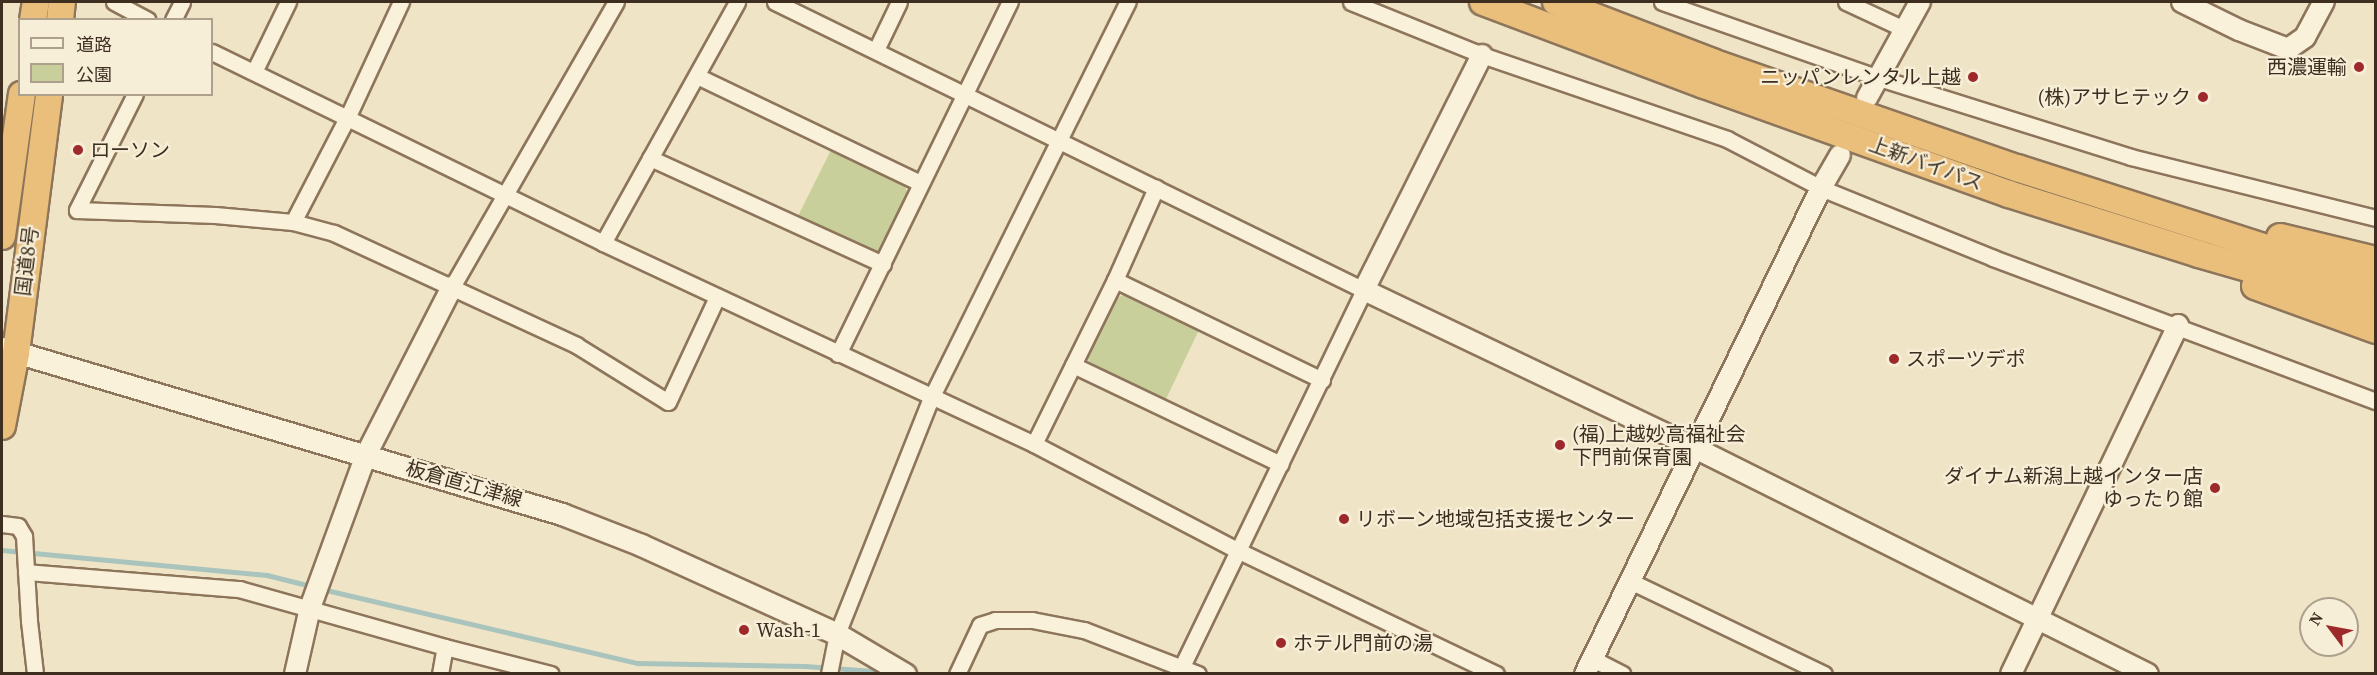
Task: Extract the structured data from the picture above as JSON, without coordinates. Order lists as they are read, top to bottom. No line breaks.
{"streets":{"highway":["上新バイパス","国道8号"],"main road":["板倉直江津線"]},"crossings":[["国道8号","板倉直江津線"]],"places":["西濃運輸","ニッパンレンタル上越","(株)アサヒテック","ローソン","スポーツデポ","(福)上越妙高福祉会 下門前保育園","ダイナム新潟上越インター店 ゆったり館","リボーン地域包括支援センター","Wash-1","ホテル門前の湯"],"legend":["道路","公園"],"north":"top left"}
